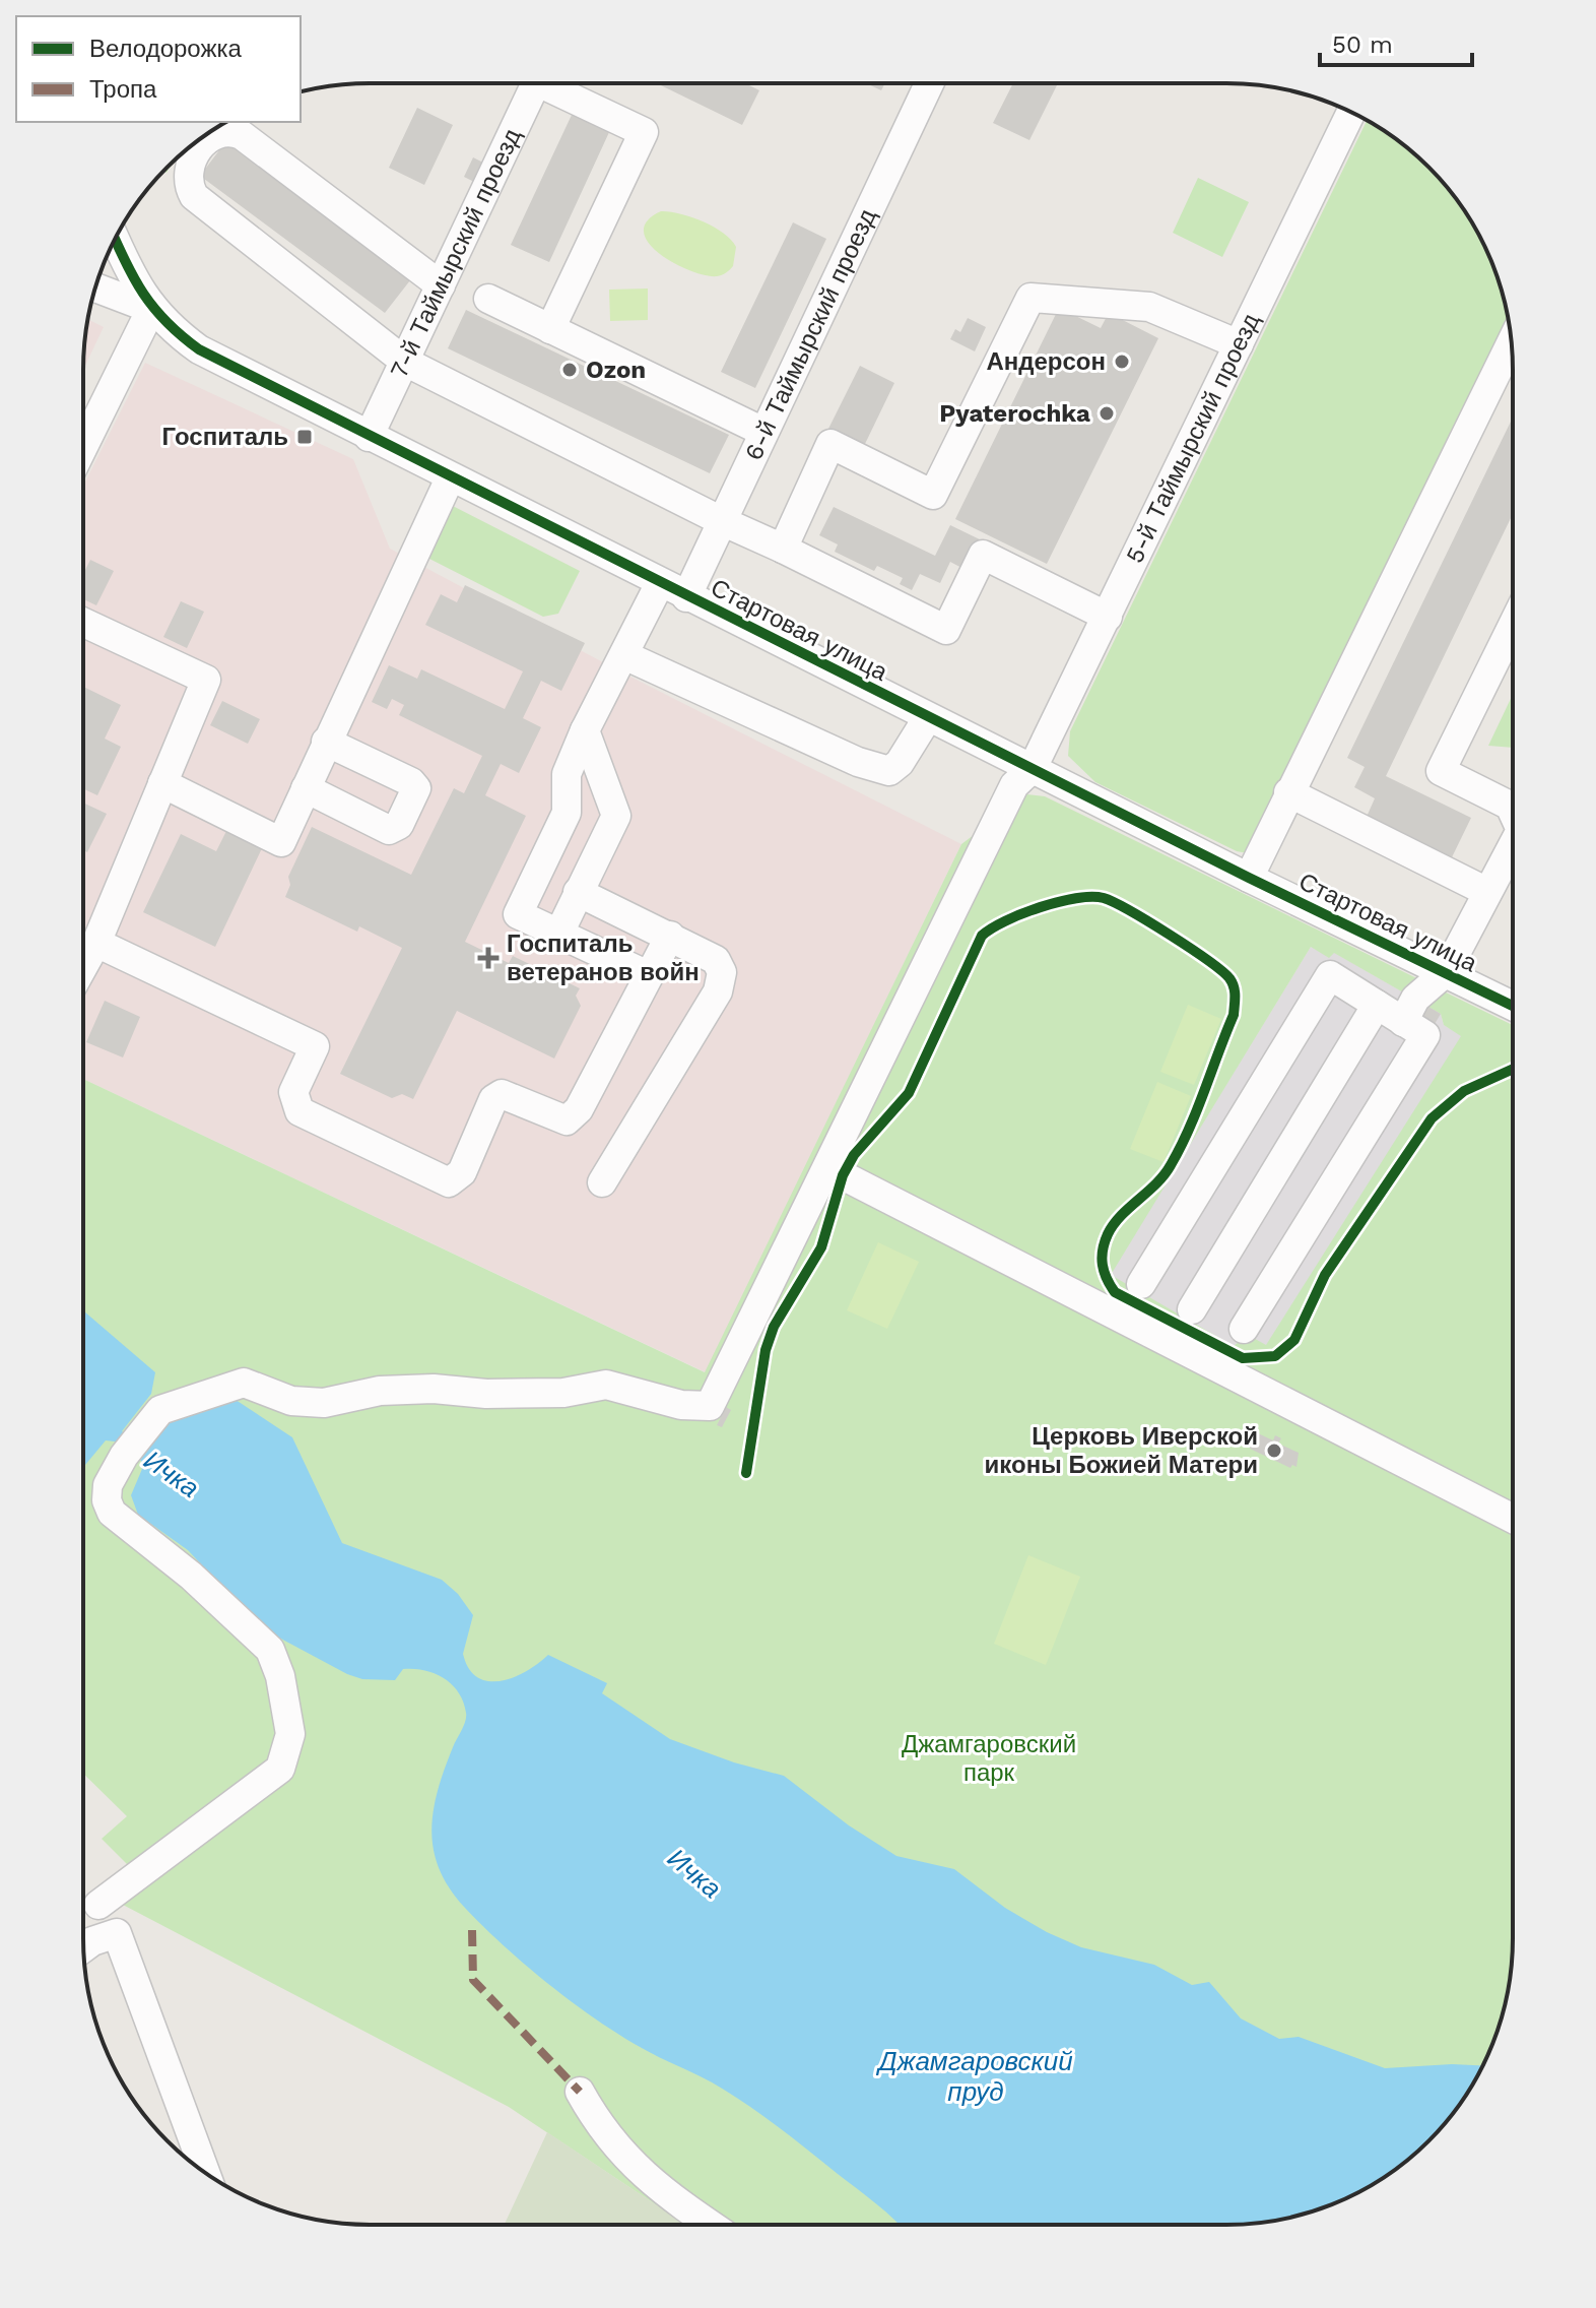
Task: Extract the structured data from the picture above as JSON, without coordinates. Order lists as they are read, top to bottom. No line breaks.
{"streets":{"street":["7-й Таймырский проезд","6-й Таймырский проезд","5-й Таймырский проезд","Стартовая улица"]},"crossings":[["7-й Таймырский проезд","Стартовая улица"],["6-й Таймырский проезд","Стартовая улица"],["5-й Таймырский проезд","Стартовая улица"]],"water":["Ичка","Джамгаровский пруд"],"parks":["Джамгаровский парк"],"places":{"other":["Андерсон","Ozon","Pyaterochka","Церковь Иверской иконы Божией Матери"],"transit":["Госпиталь"],"health":["Госпиталь ветеранов войн"]},"legend":["Велодорожка","Тропа"],"scale_bar":"50 m"}
